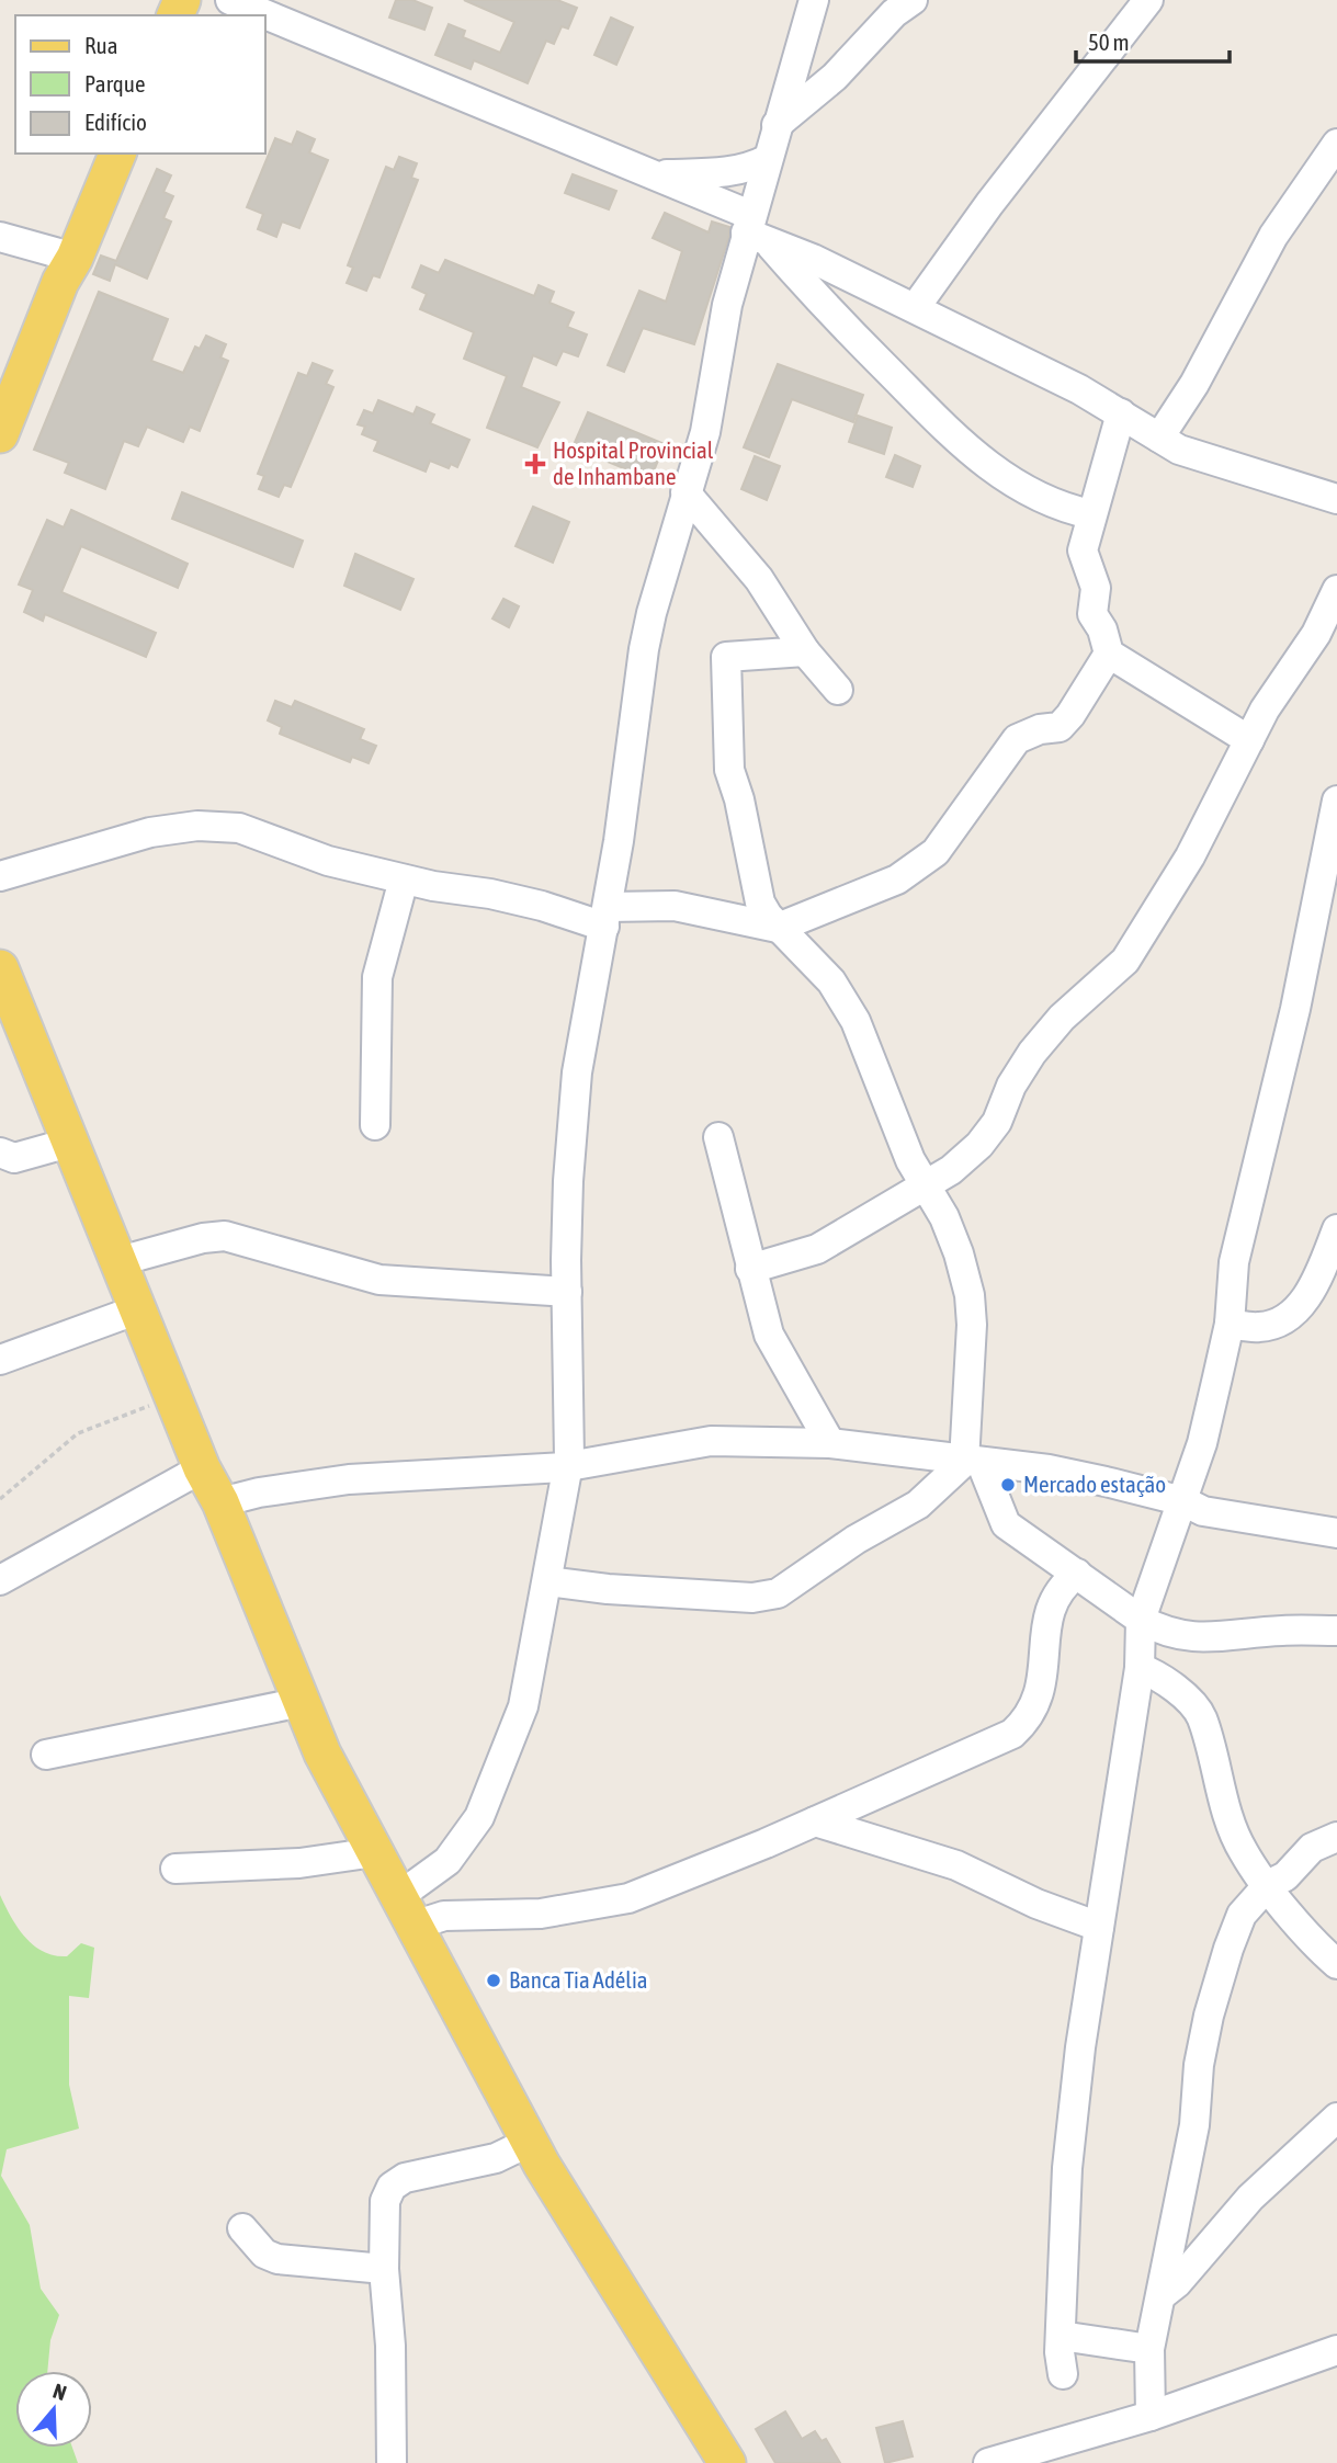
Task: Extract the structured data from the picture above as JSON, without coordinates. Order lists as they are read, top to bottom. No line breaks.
{"places":{"health":["Hospital Provincial de Inhambane"],"other":["Mercado estação","Banca Tia Adélia"]},"legend":["Rua","Parque","Edifício"],"scale_bar":"50 m","north":"top"}
